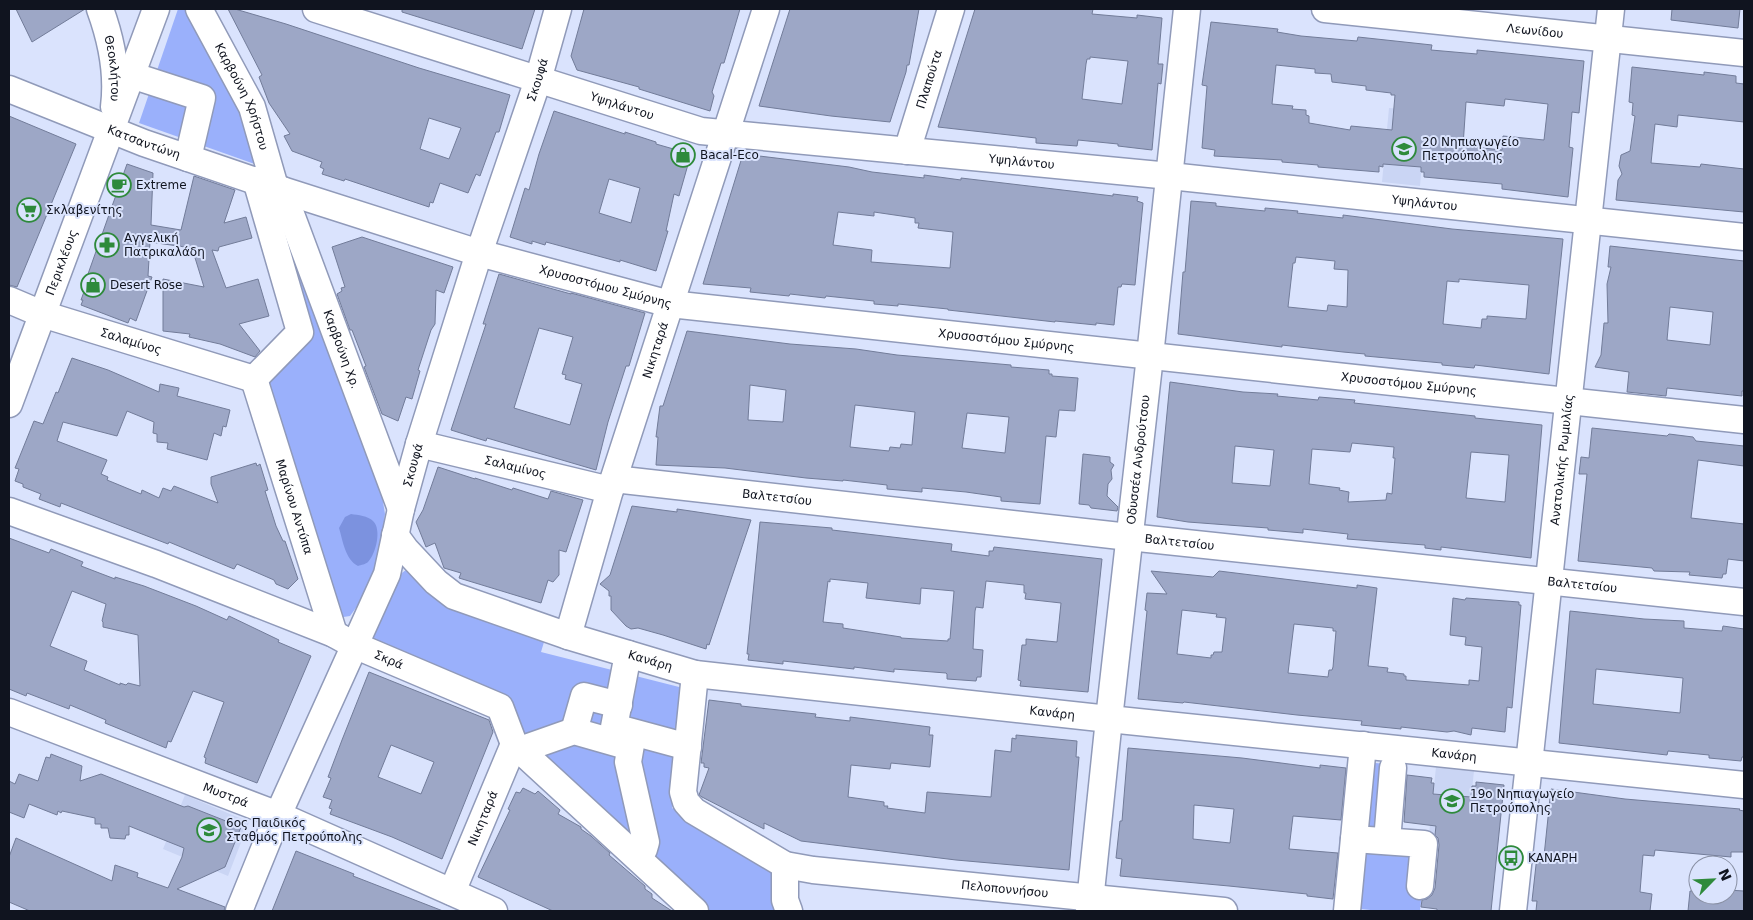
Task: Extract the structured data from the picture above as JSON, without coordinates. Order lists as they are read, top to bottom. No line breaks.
{"streets":{"street":["Λεωνίδου","Θεοκλήτου","Σκουφά","Πλαπούτα","Καρβούνη Χρήστου","Υψηλάντου","Κατσαντώνη","Περικλέους","Χρυσοστόμου Σμύρνης","Σαλαμίνος","Καρβούνη Χρ.","Νικηταρά","Οδυσσέα Ανδρούτσου","Ανατολικής Ρωμυλίας","Βαλτετσίου","Μαρίνου Αντύπα","Σκρά","Κανάρη","Μυστρά","Πελοποννήσου"]},"crossings":[["Λεωνίδου","Ανατολικής Ρωμυλίας"],["Θεοκλήτου","Κατσαντώνη"],["Θεοκλήτου","Περικλέους"],["Σκουφά","Υψηλάντου"],["Σκουφά","Χρυσοστόμου Σμύρνης"],["Σκουφά","Σαλαμίνος"],["Σκουφά","Καρβούνη Χρ."],["Σκουφά","Μαρίνου Αντύπα"],["Σκουφά","Σκρά"],["Σκουφά","Κανάρη"],["Σκουφά","Μυστρά"],["Πλαπούτα","Υψηλάντου"],["Καρβούνη Χρήστου","Κατσαντώνη"],["Καρβούνη Χρήστου","Χρυσοστόμου Σμύρνης"],["Καρβούνη Χρήστου","Καρβούνη Χρ."],["Υψηλάντου","Νικηταρά"],["Υψηλάντου","Οδυσσέα Ανδρούτσου"],["Υψηλάντου","Ανατολικής Ρωμυλίας"],["Κατσαντώνη","Περικλέους"],["Κατσαντώνη","Χρυσοστόμου Σμύρνης"],["Κατσαντώνη","Καρβούνη Χρ."],["Περικλέους","Σαλαμίνος"],["Χρυσοστόμου Σμύρνης","Καρβούνη Χρ."],["Χρυσοστόμου Σμύρνης","Νικηταρά"],["Χρυσοστόμου Σμύρνης","Οδυσσέα Ανδρούτσου"],["Χρυσοστόμου Σμύρνης","Ανατολικής Ρωμυλίας"],["Σαλαμίνος","Νικηταρά"],["Σαλαμίνος","Βαλτετσίου"],["Σαλαμίνος","Μαρίνου Αντύπα"],["Νικηταρά","Βαλτετσίου"],["Νικηταρά","Σκρά"],["Νικηταρά","Κανάρη"],["Νικηταρά","Μυστρά"],["Οδυσσέα Ανδρούτσου","Βαλτετσίου"],["Οδυσσέα Ανδρούτσου","Κανάρη"],["Οδυσσέα Ανδρούτσου","Πελοποννήσου"],["Ανατολικής Ρωμυλίας","Βαλτετσίου"],["Ανατολικής Ρωμυλίας","Κανάρη"],["Μαρίνου Αντύπα","Σκρά"]],"places":{"school or university":["20 Νηπιαγωγείο Πετρούπολης","19ο Νηπιαγωγείο Πετρούπολης","6ος Παιδικός Σταθμός Πετρούπολης"],"shop":["Bacal-Eco","Desert Rose"],"cafe":["Extreme"],"supermarket":["Σκλαβενίτης"],"pharmacy":["Αγγελική Πατρικαλάδη"],"bus stop":["ΚΑΝΑΡΗ"]},"north":"top right"}
